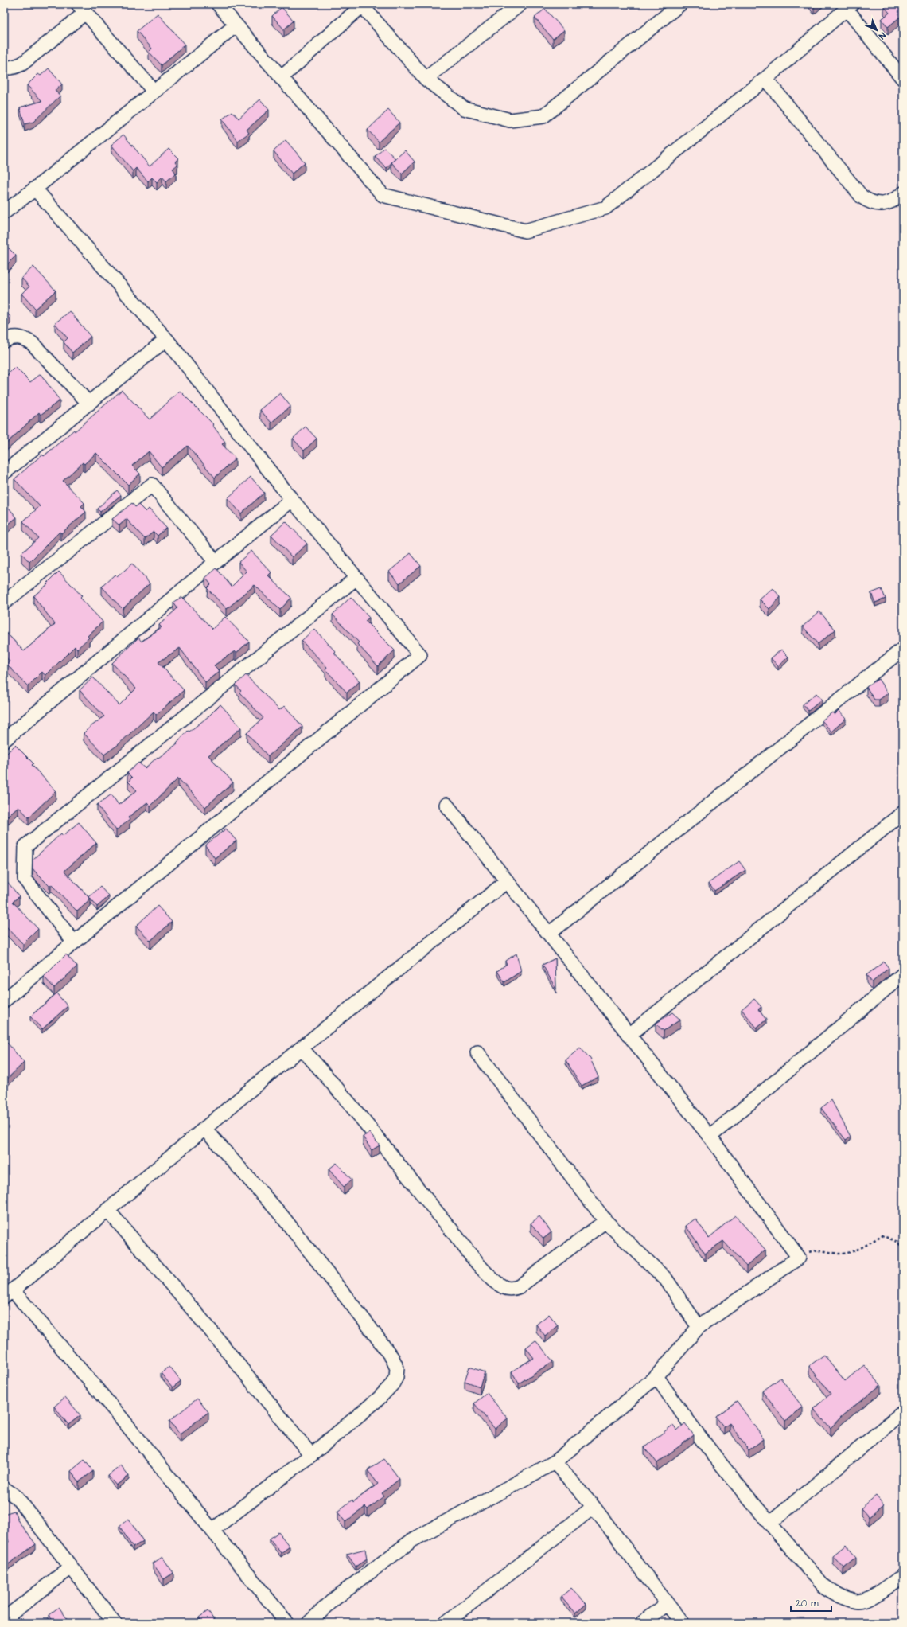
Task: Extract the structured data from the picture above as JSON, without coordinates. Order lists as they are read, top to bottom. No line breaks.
{"scale_bar":"20 m","north":"bottom right"}
